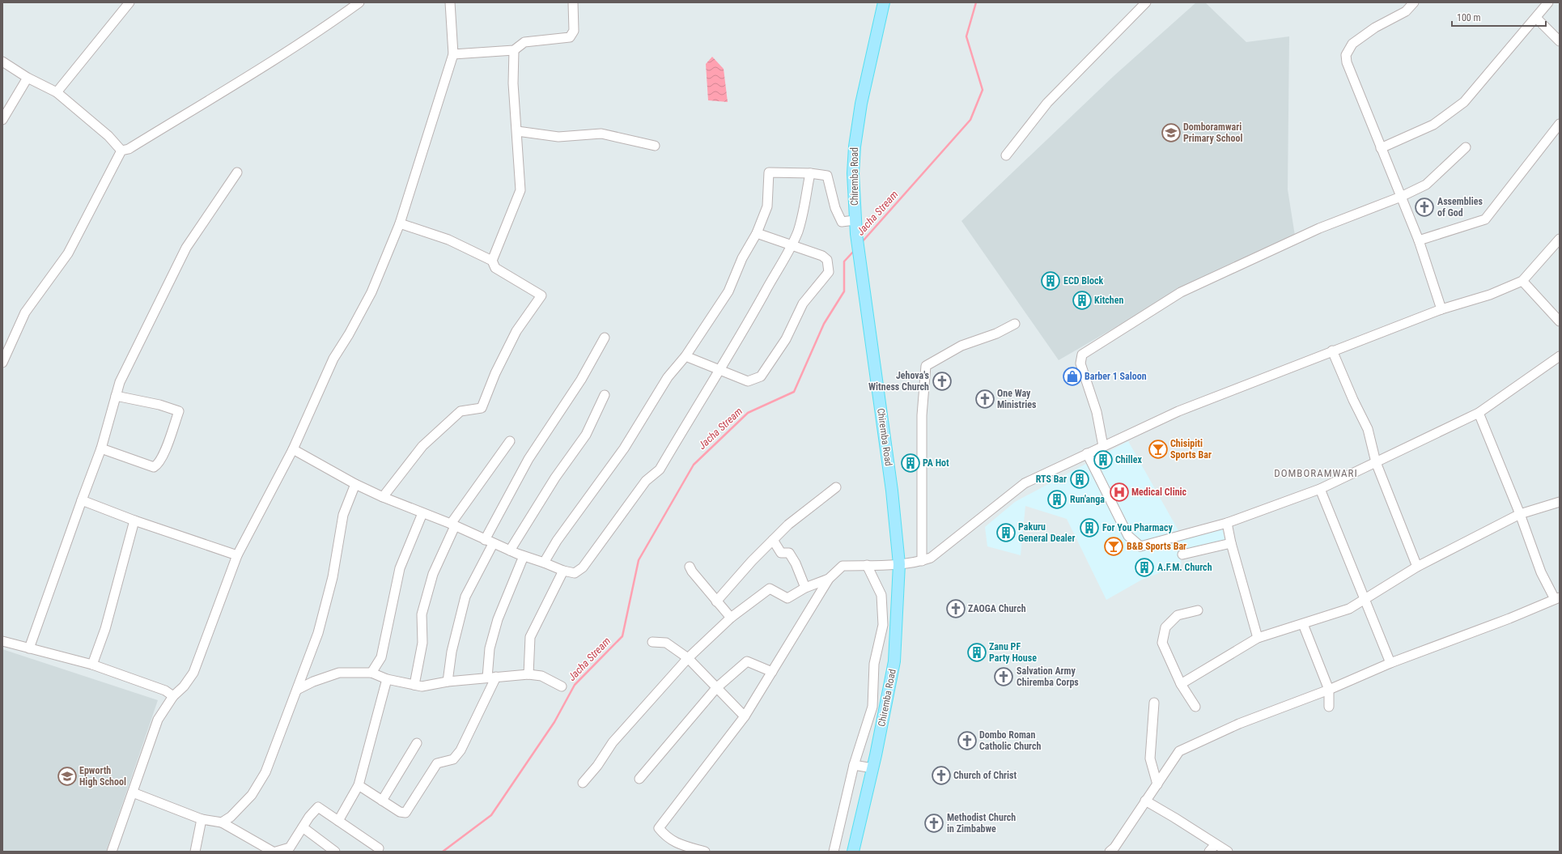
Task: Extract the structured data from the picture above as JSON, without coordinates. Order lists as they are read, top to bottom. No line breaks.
{"streets":{"main road":["Chiremba Road"]},"districts":["DOMBORAMWARI"],"water":["Jacha Stream"],"places":{"school or university":["Domboramwari Primary School","Epworth High School"],"church":["Assemblies of God","Jehova's Witness Church","One Way Ministries","ZAOGA Church","Salvation Army Chiremba Corps","Dombo Roman Catholic Church","Church of Christ","Methodist Church in Zimbabwe"],"building":["ECD Block","Kitchen","Chillex","PA Hot","RTS Bar","Run'anga","For You Pharmacy","Pakuru General Dealer","A.F.M. Church","Zanu PF Party House"],"shop":["Barber 1 Saloon"],"bar":["Chisipiti Sports Bar","B&B Sports Bar"],"hospital":["Medical Clinic"]},"scale_bar":"100 m"}
